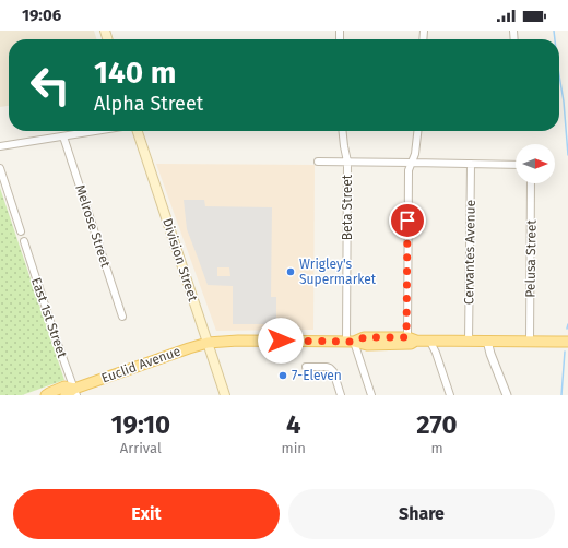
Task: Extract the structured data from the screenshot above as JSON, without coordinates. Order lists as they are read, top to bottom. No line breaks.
{"streets":{"main road":["Division Street","Euclid Avenue"],"street":["Beta Street","Melrose Street","Cervantes Avenue","Pelusa Street","East 1st Street"]},"crossings":[["Beta Street","Euclid Avenue"],["Cervantes Avenue","Euclid Avenue"],["Pelusa Street","Euclid Avenue"],["Division Street","Euclid Avenue"],["East 1st Street","Euclid Avenue"]],"places":["Wrigley's Supermarket","7-Eleven"],"north":"right","page":{"status":"19:06","turn":["140 m","Alpha Street"],"eta":["19:10","Arrival","4","min","270","m"],"buttons":["Exit","Share"]}}
